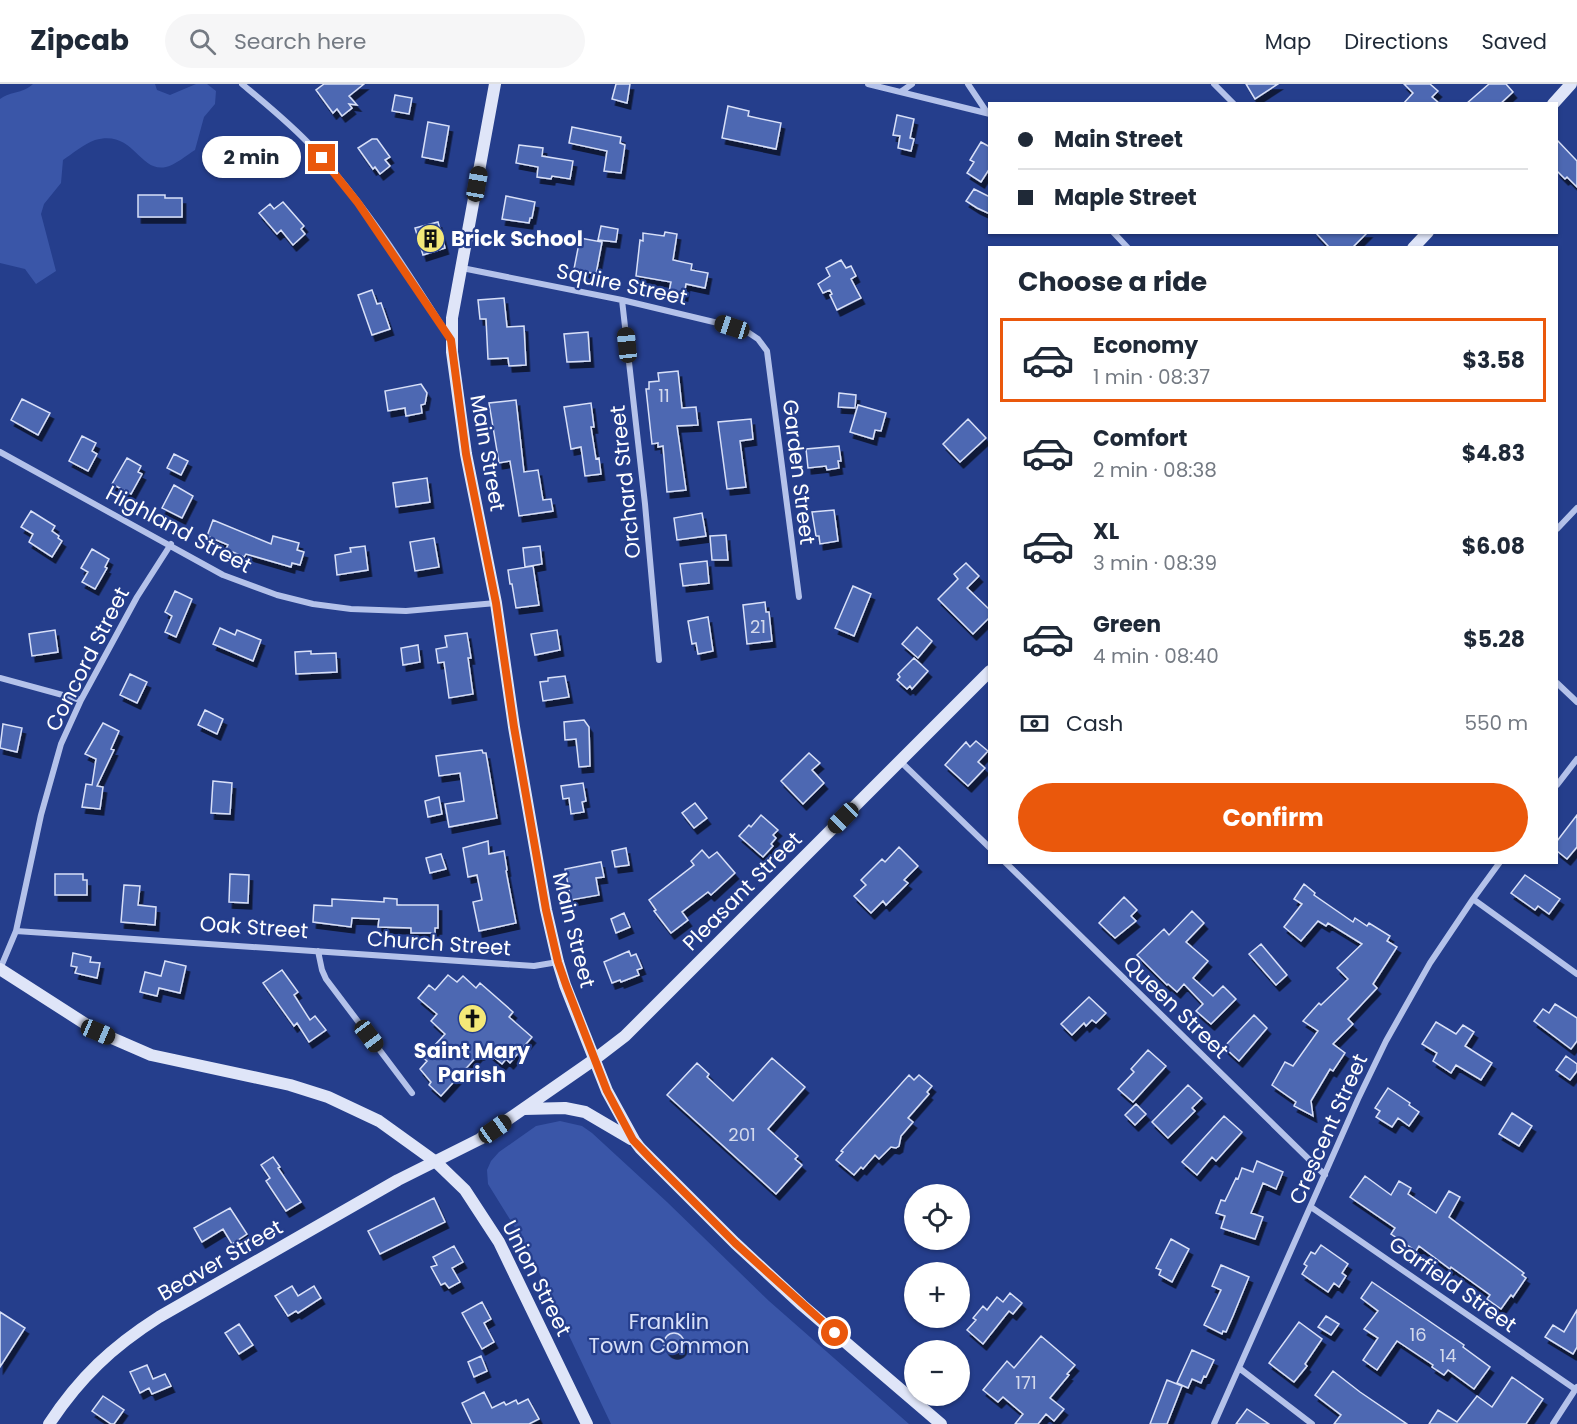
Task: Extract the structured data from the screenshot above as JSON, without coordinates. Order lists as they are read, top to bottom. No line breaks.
{"streets":{"main road":["Main Street","Pleasant Street","Beaver Street","Union Street"],"street":["Squire Street","Garden Street","Orchard Street","Highland Street","Concord Street","Oak Street","Church Street","Queen Street","Crescent Street","Garfield Street"]},"crossings":[["Squire Street","Main Street"],["Squire Street","Garden Street"],["Squire Street","Orchard Street"],["Main Street","Highland Street"],["Main Street","Pleasant Street"],["Main Street","Church Street"],["Highland Street","Concord Street"],["Concord Street","Oak Street"],["Concord Street","Union Street"],["Pleasant Street","Beaver Street"],["Oak Street","Church Street"],["Queen Street","Crescent Street"],["Crescent Street","Garfield Street"],["Beaver Street","Union Street"]],"parks":["Franklin Town Common"],"places":{"building":["Brick School"],"church":["Saint Mary Parish"]},"house_numbers":["11","21","201","16","14","171"],"page":{"header":"Zipcab","search":"Search here","nav":["Map","Directions","Saved"],"banner":["Main Street","Maple Street"],"bubble":"2 min","heading":"Choose a ride","list":[{"name":"Economy","note":"1 min · 08:37","value":"$3.58"},{"name":"Comfort","note":"2 min · 08:38","value":"$4.83"},{"name":"XL","note":"3 min · 08:39","value":"$6.08"},{"name":"Green","note":"4 min · 08:40","value":"$5.28"}],"pay":["Cash","550 m"],"buttons":"Confirm","map_buttons":["+","−"]}}
